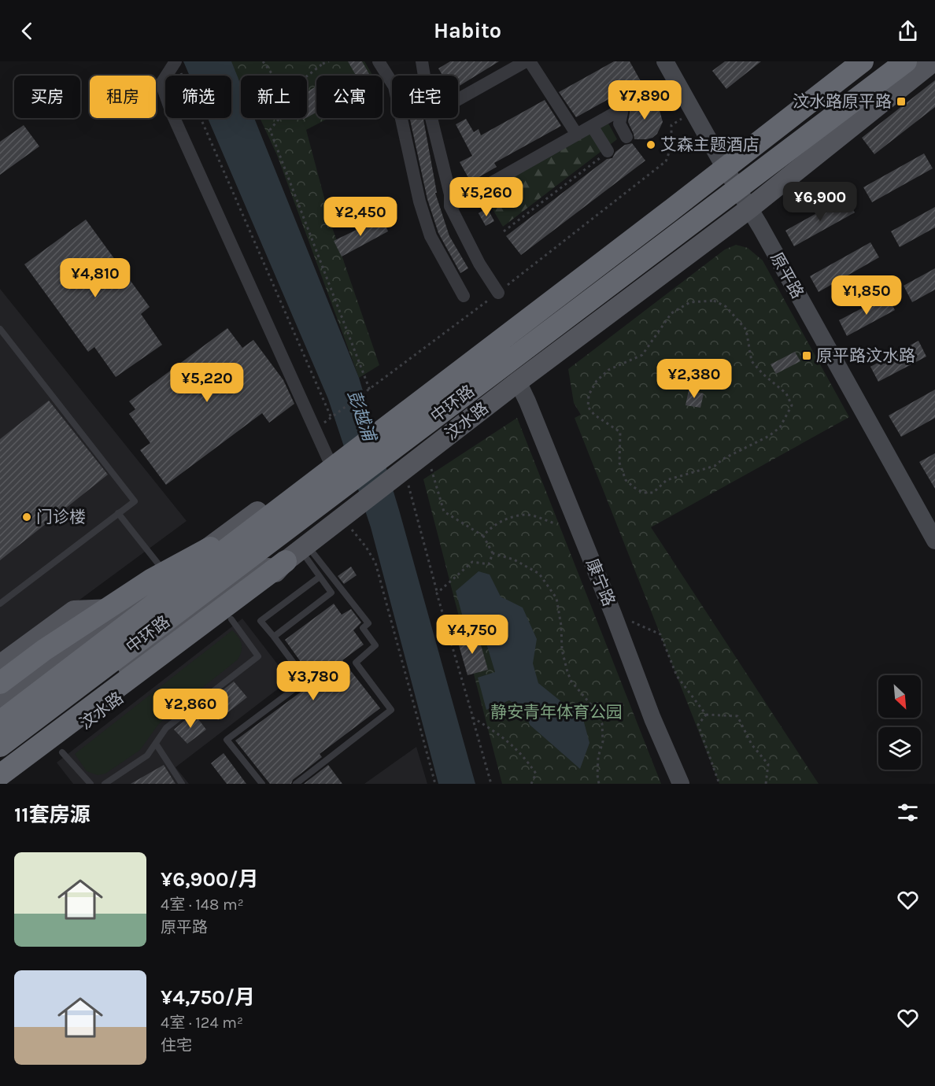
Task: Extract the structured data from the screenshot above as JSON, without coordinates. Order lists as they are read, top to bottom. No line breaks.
{"streets":{"highway":["中环路"],"main road":["汶水路"],"street":["原平路","康宁路"]},"crossings":[["原平路","汶水路"],["中环路","汶水路"],["汶水路","康宁路"]],"water":["彭越浦"],"parks":["静安青年体育公园"],"places":{"transit":["汶水路原平路","原平路汶水路"],"other":["艾森主题酒店","门诊楼"]},"north":"bottom right","page":{"header":"Habito","chip":["买房","租房","筛选","新上","公寓","住宅"],"price":["¥7,890","¥5,260","¥6,900","¥2,450","¥4,810","¥1,850","¥2,380","¥5,220","¥4,750","¥3,780","¥2,860"],"heading":"11套房源","list":[{"name":"¥6,900/月","note":"4室 · 148 m² · 原平路"},{"name":"¥4,750/月","note":"4室 · 124 m² · 住宅"}]}}
